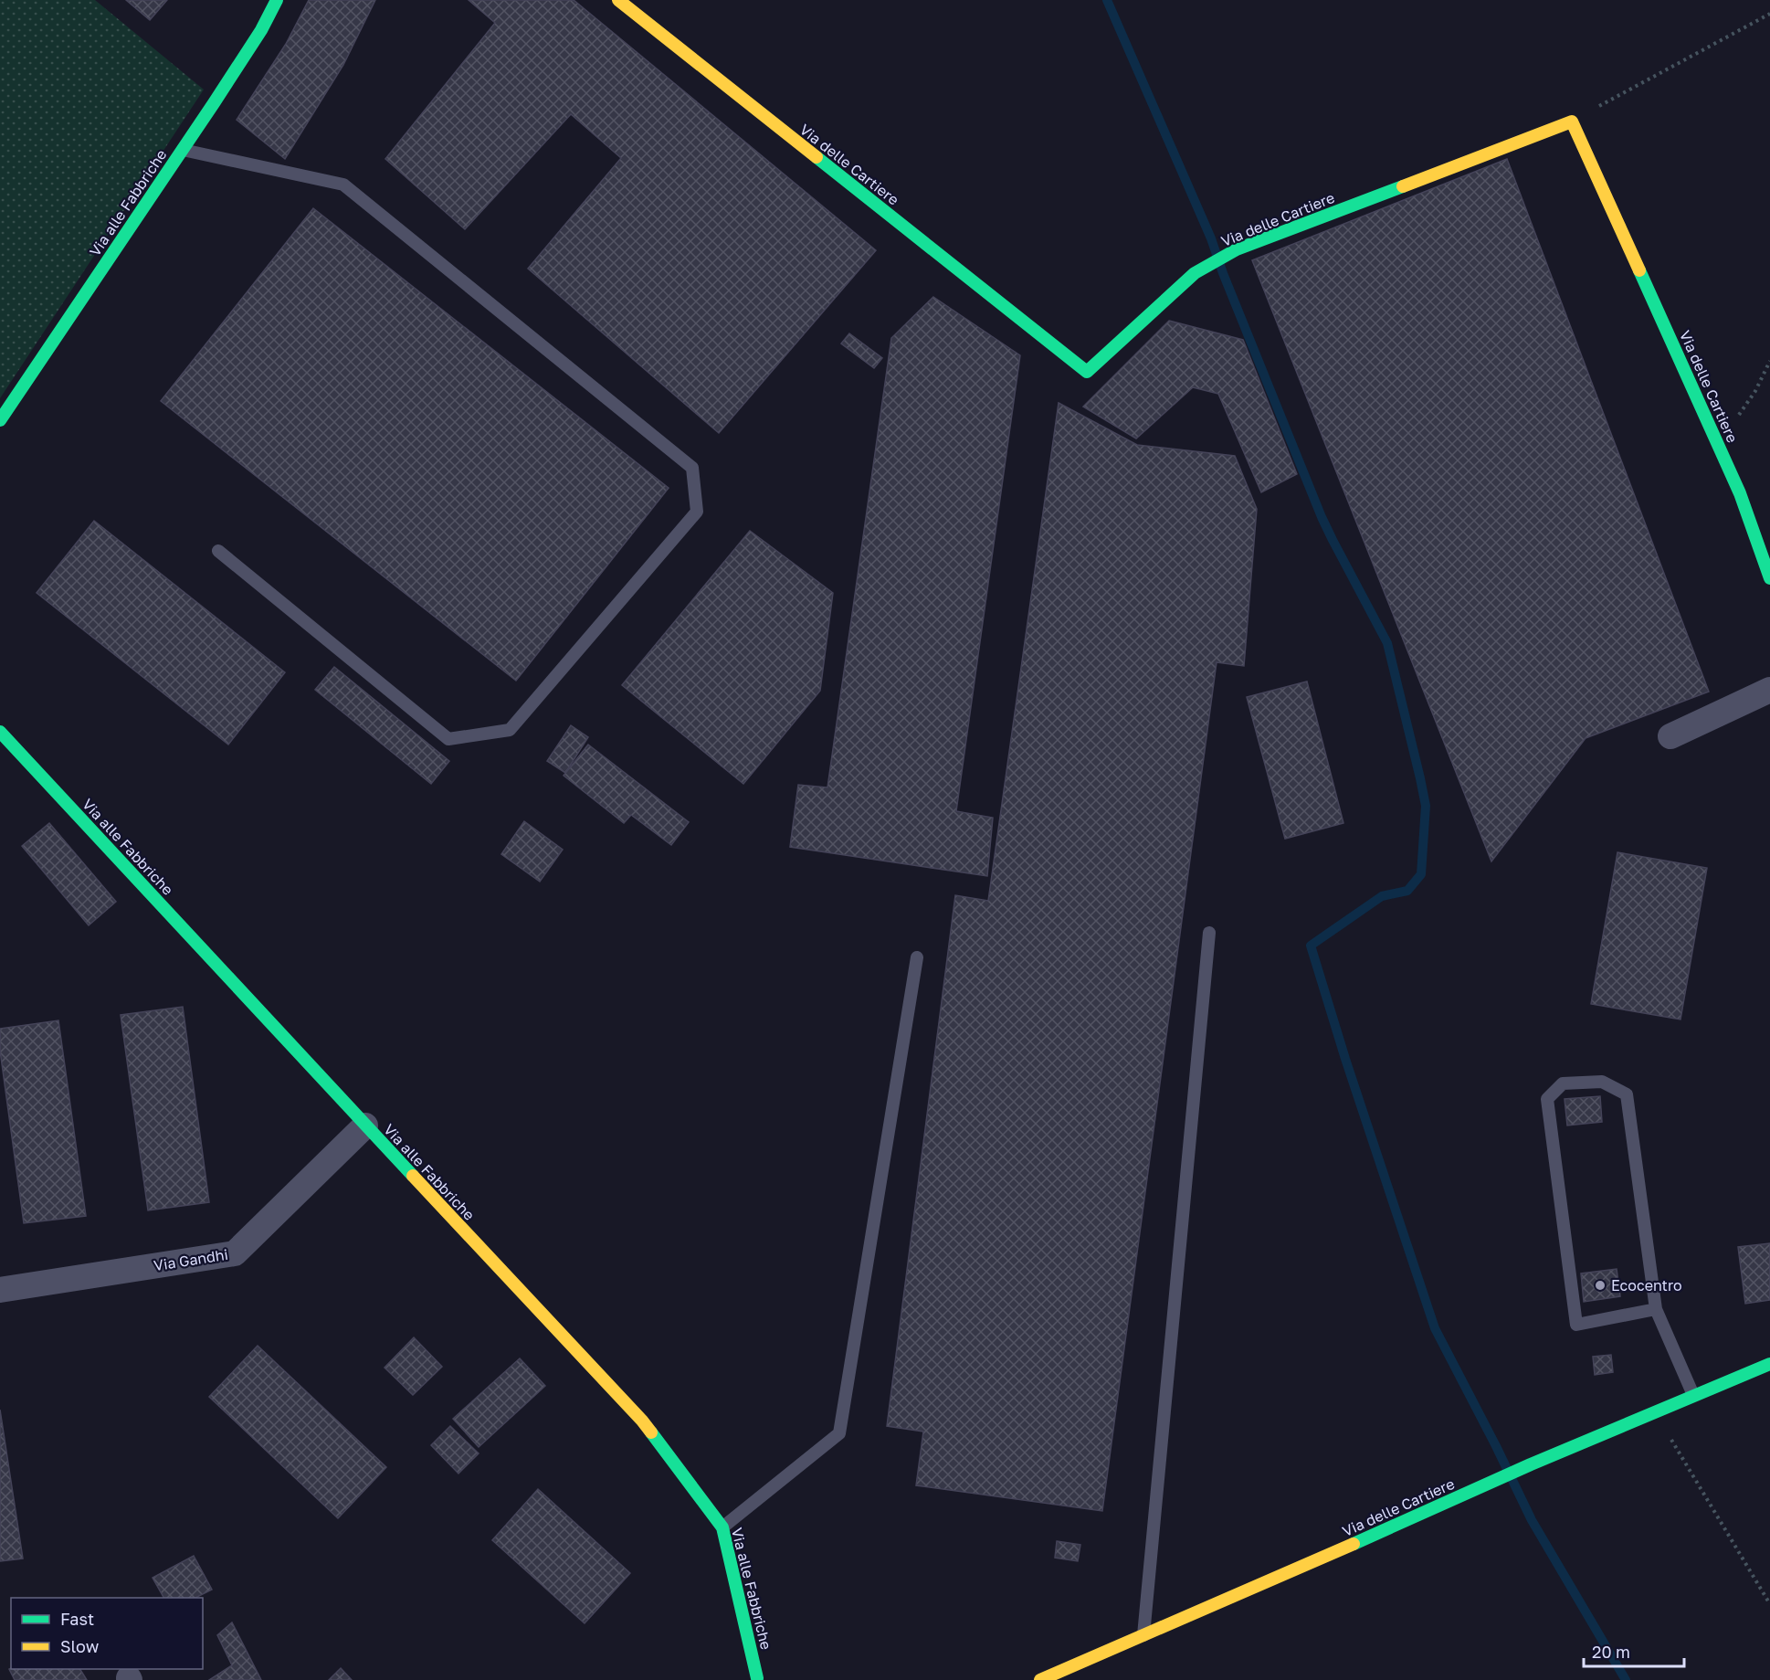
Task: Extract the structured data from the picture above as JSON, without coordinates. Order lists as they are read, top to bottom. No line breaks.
{"streets":{"street":["Via delle Cartiere","Via alle Fabbriche","Via Gandhi"]},"crossings":[["Via alle Fabbriche","Via Gandhi"]],"places":["Ecocentro"],"legend":["Fast","Slow"],"scale_bar":"20 m"}
